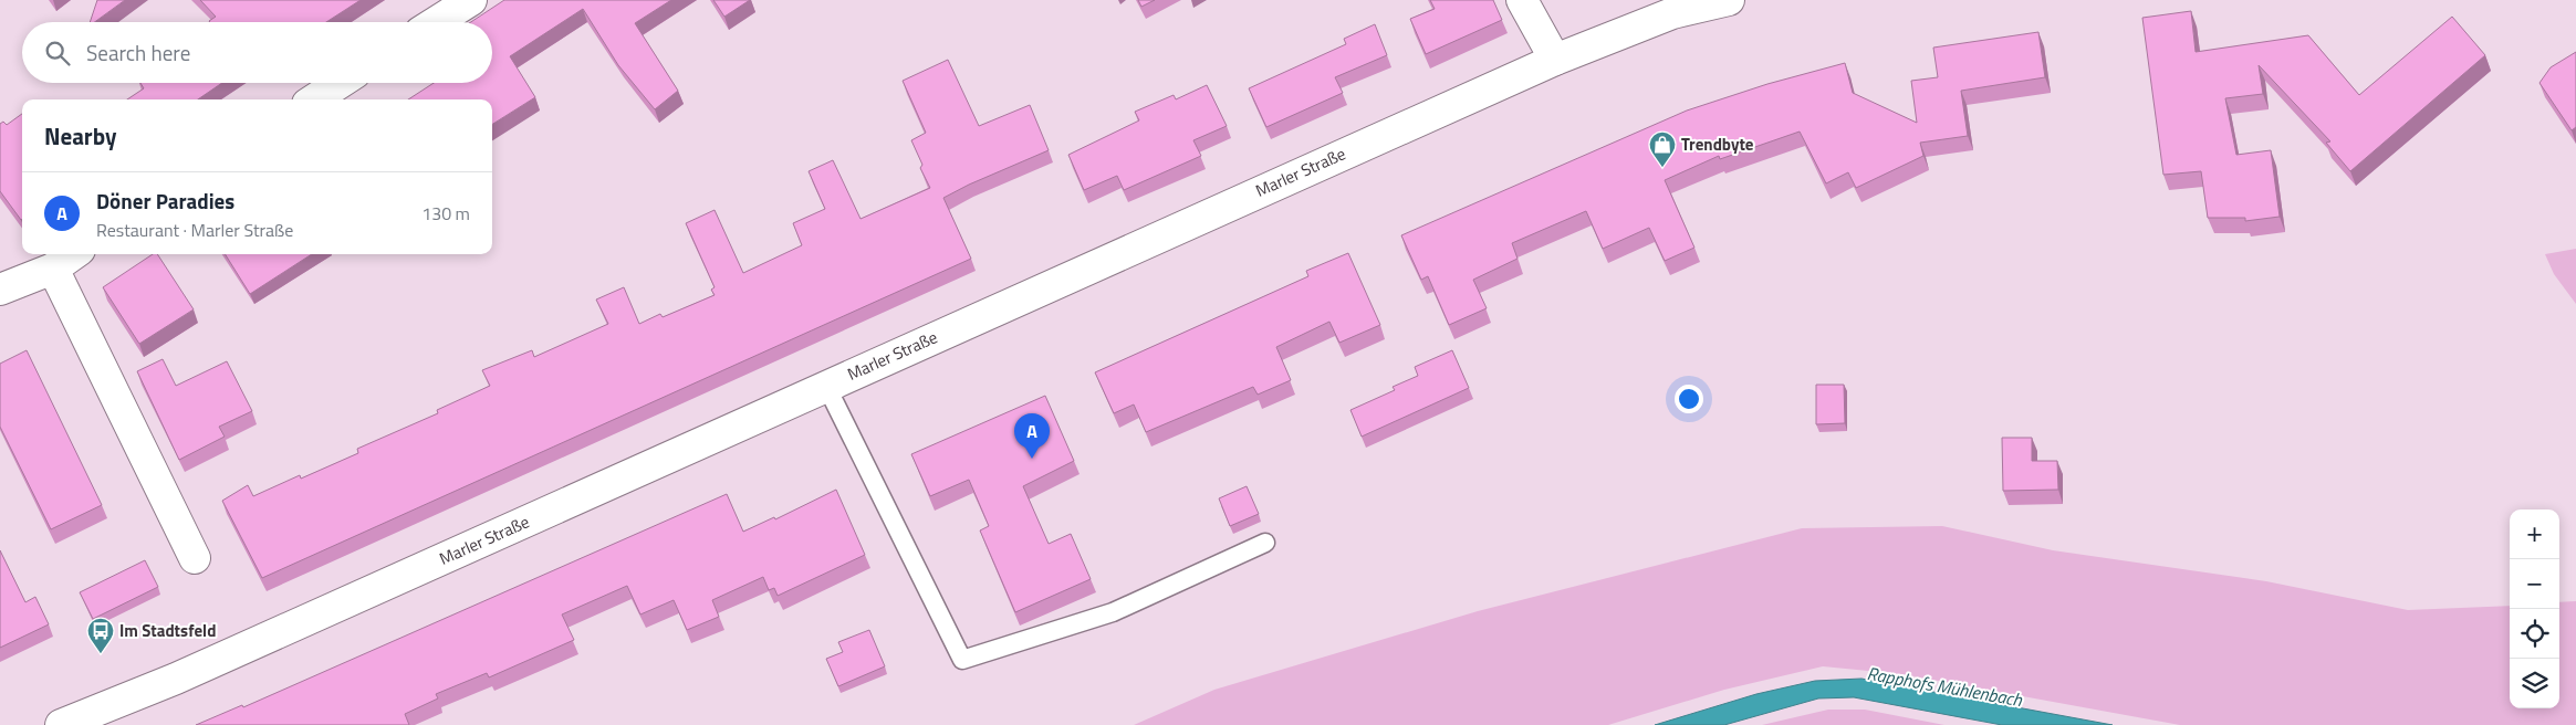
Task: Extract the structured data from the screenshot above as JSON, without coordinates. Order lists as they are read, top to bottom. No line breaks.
{"streets":{"main road":["Marler Straße"]},"water":["Rapphofs Mühlenbach"],"places":{"shop":["Trendbyte"],"bus stop":["Im Stadtsfeld"]},"page":{"search":"Search here","heading":"Nearby","list":[{"mark":"A","name":"Döner Paradies","note":"Restaurant · Marler Straße","value":"130 m"}],"pins":"A","map_buttons":["+","−"]}}
